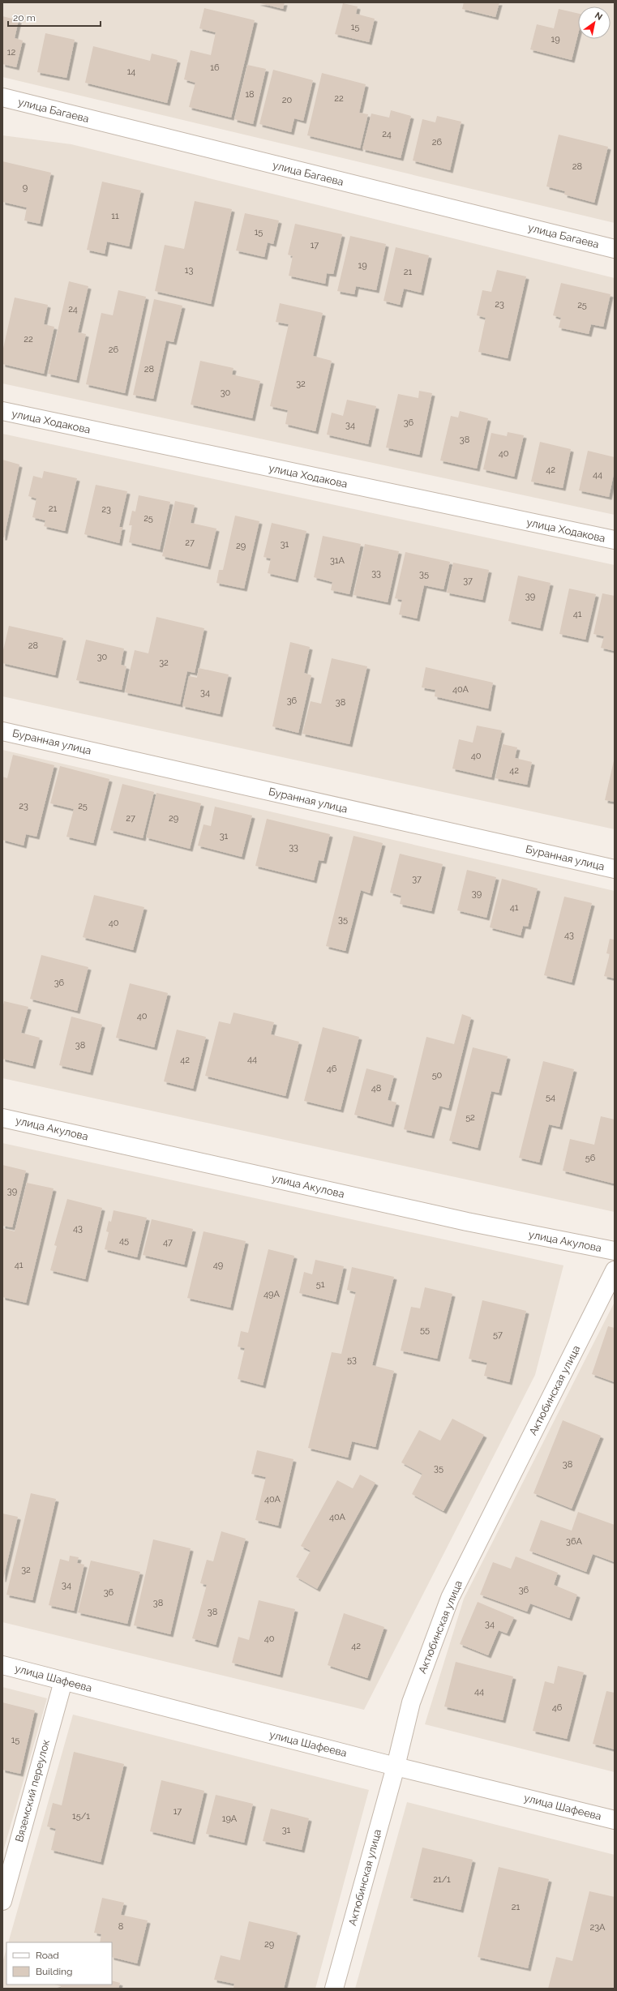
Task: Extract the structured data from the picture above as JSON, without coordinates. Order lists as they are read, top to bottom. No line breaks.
{"streets":{"street":["улица Багаева","улица Ходакова","Буранная улица","улица Акулова","Актюбинская улица","улица Шафеева","Вяземский переулок"]},"crossings":[["Актюбинская улица","улица Шафеева"],["улица Шафеева","Вяземский переулок"]],"house_numbers":["15","19","12","16","14","18","22","20","24","26","28","9","11","15","17","19","13","21","23","25","24","22","26","28","32","30","36","34","38","40","42","44","21","23","25","27","31","29","31А","33","35","37","39","41","28","30","32","40А","34","36","38","40","42","23","25","27","29","31","33","37","39","41","35","40","43","36","40","38","44","42","46","50","48","54","52","56","39","43","45","47","41","49","51","49А","55","57","53","38","35","40А","40А","36А","32","34","36","36","38","38","34","40","42","44","46","15","17","15/1","19А","31","21/1","21","8","23А","29"],"legend":["Road","Building"],"scale_bar":"20 m","north":"top right"}
